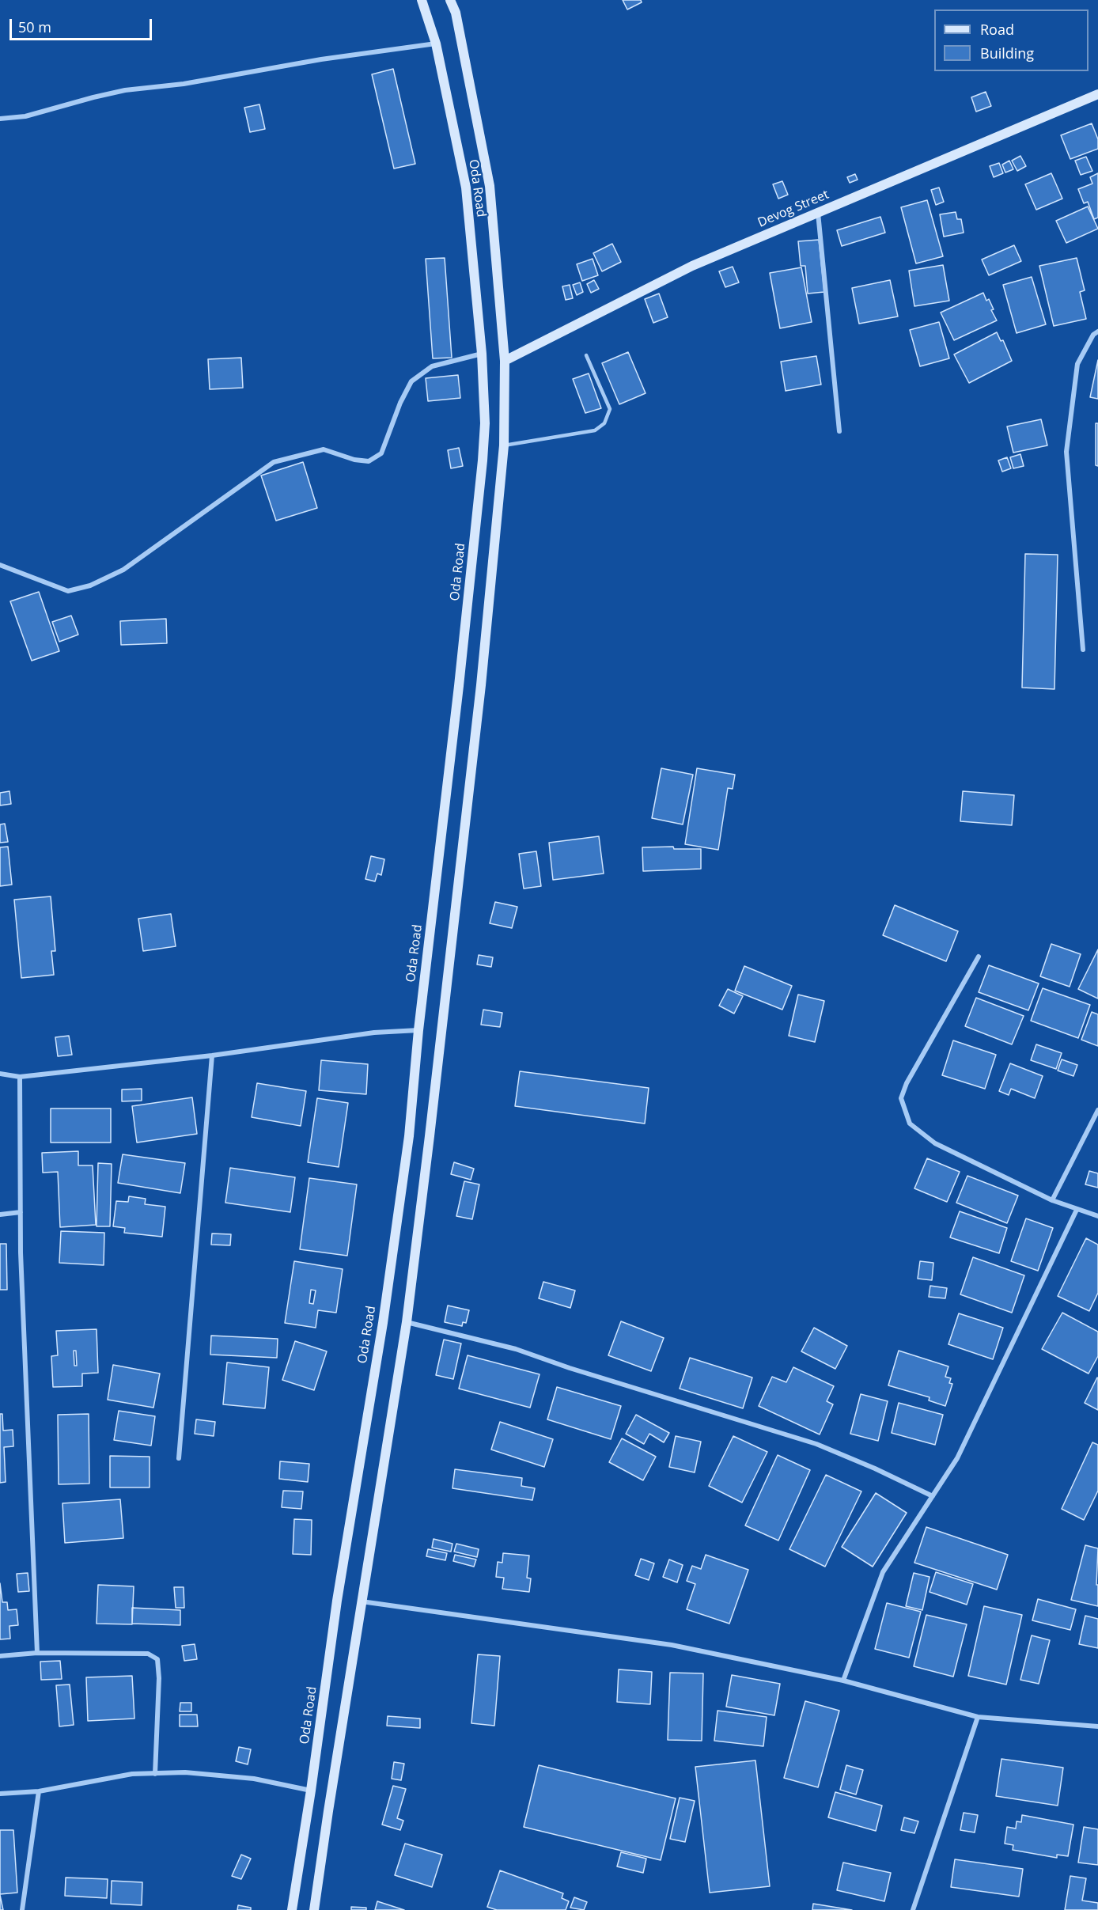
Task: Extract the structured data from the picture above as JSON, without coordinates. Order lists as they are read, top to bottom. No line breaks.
{"streets":{"street":["Oda Road","Devog Street"]},"crossings":[["Oda Road","Devog Street"]],"legend":["Road","Building"],"scale_bar":"50 m"}
